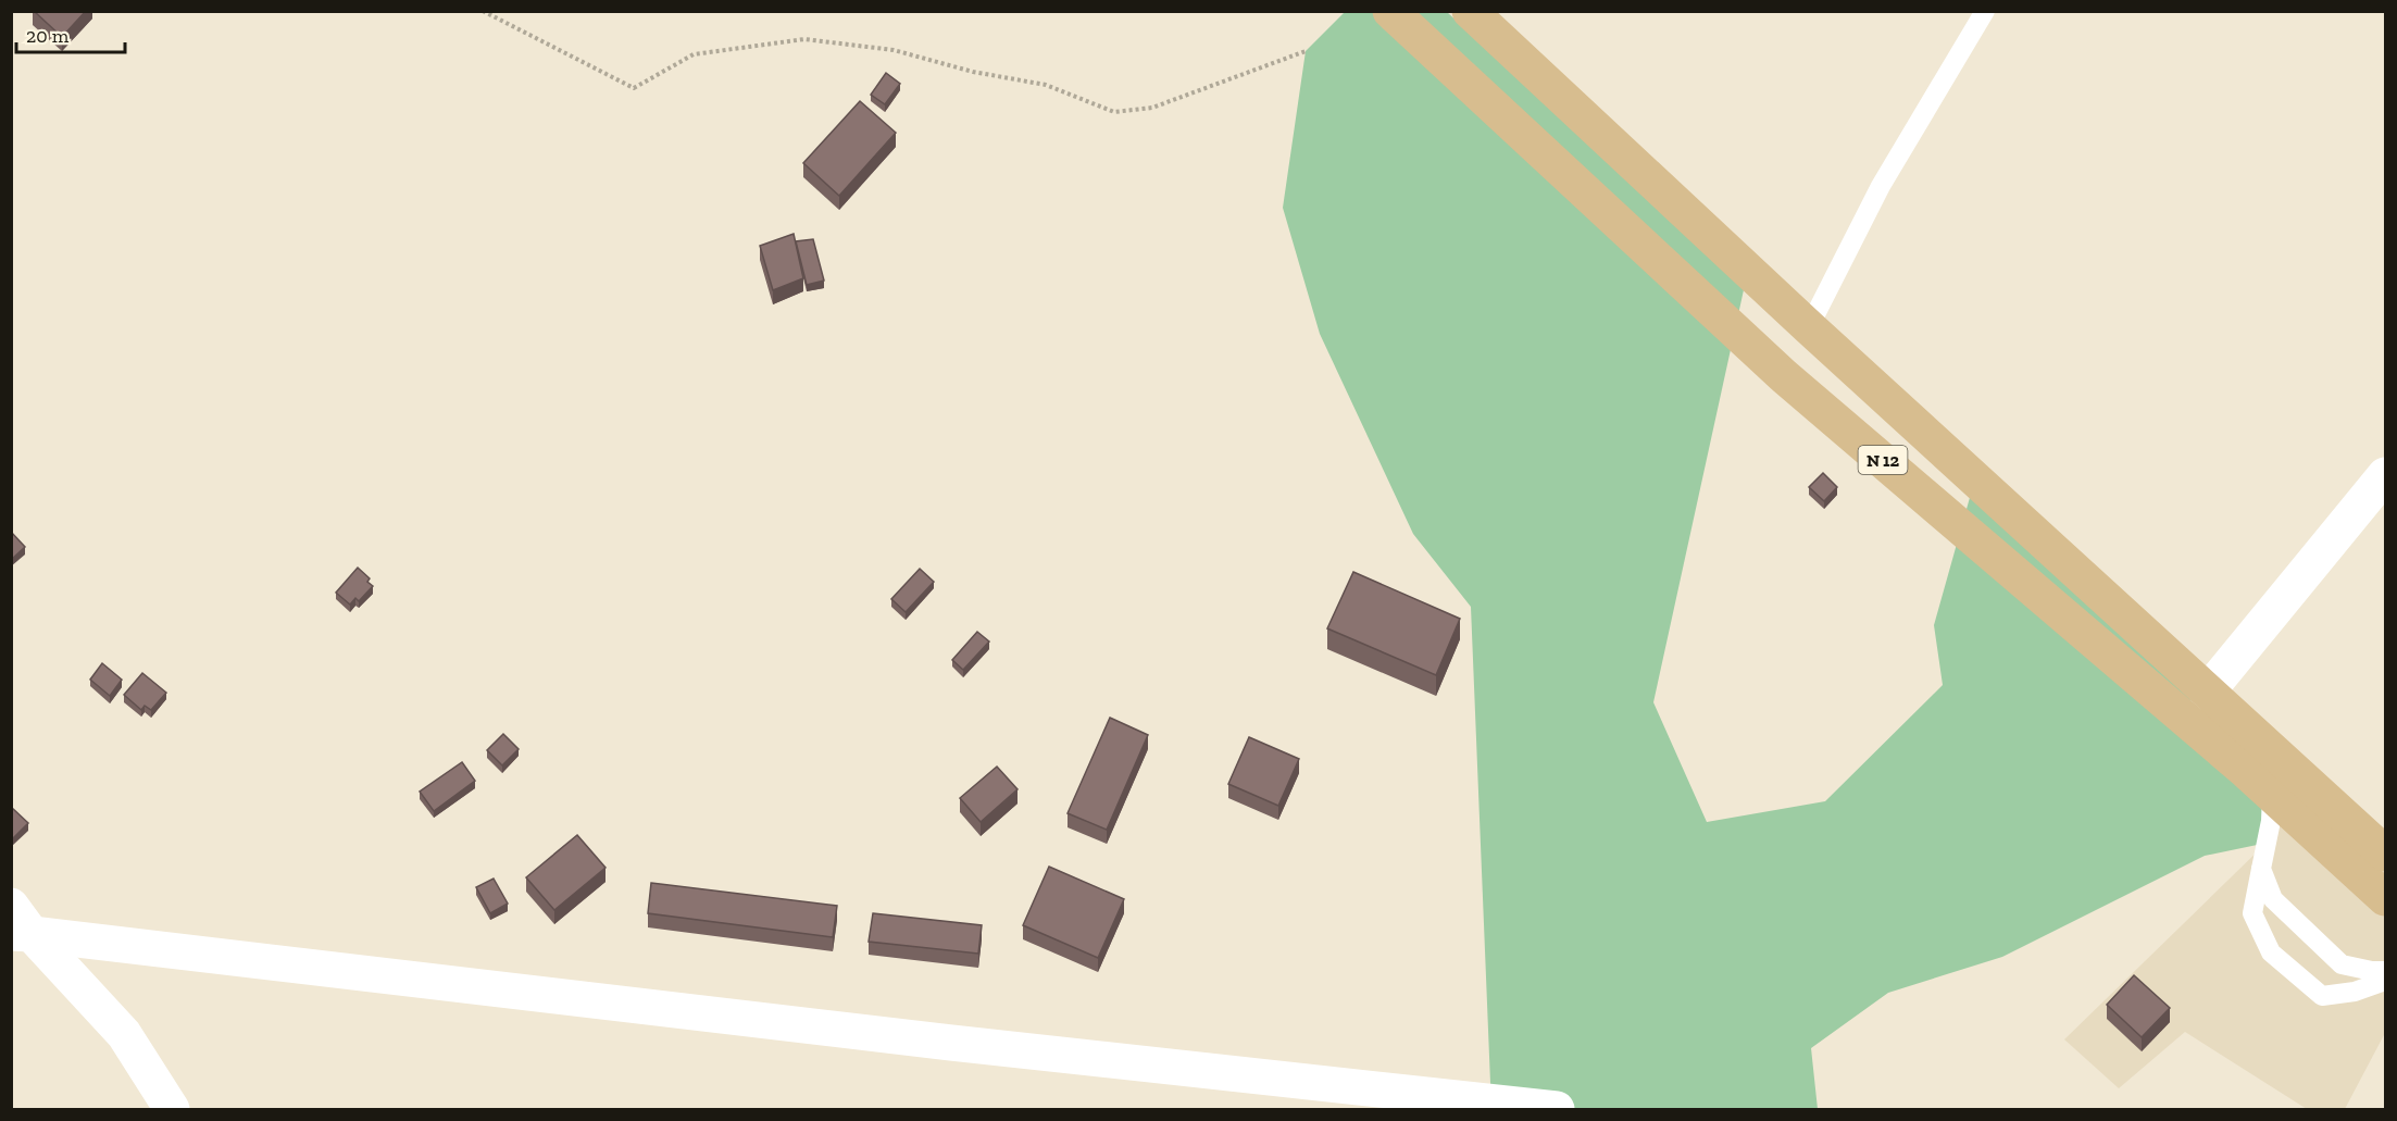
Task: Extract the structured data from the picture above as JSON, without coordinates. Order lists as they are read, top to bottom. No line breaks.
{"streets":{"main road":["N 12"]},"scale_bar":"20 m"}
